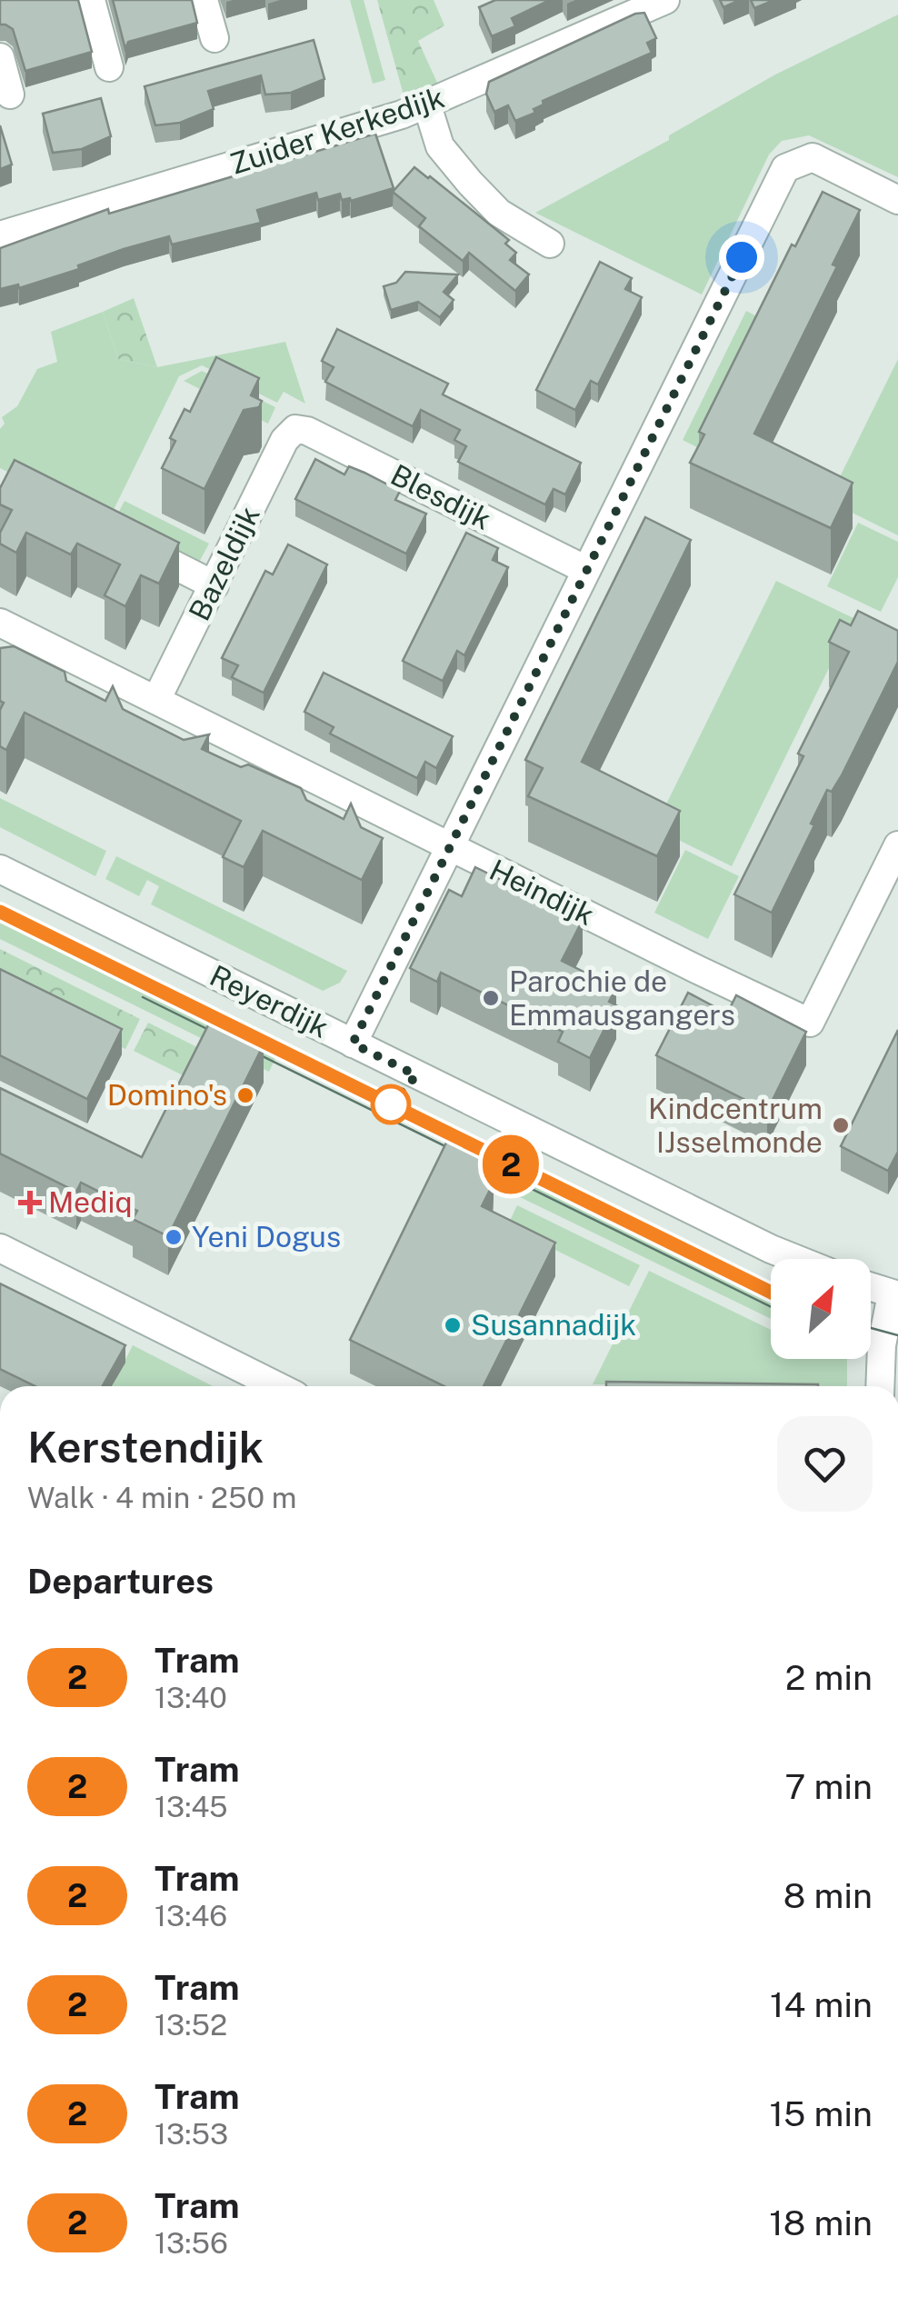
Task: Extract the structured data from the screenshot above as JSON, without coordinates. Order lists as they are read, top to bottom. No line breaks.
{"streets":{"street":["Zuider Kerkedijk","Blesdijk","Bazeldijk","Heindijk","Reyerdijk"]},"crossings":[["Blesdijk","Bazeldijk"],["Bazeldijk","Heindijk"]],"places":{"other":["Parochie de Emmausgangers","Domino's","Kindcentrum IJsselmonde","Yeni Dogus","Susannadijk"],"health":["Mediq"]},"lines":["tram line 2"],"north":"top right","page":{"on_map":"2","heading":[["Kerstendijk","Walk · 4 min · 250 m"],"Departures"],"list":[{"mark":"2","name":"Tram","note":"13:40","value":"2 min"},{"mark":"2","name":"Tram","note":"13:45","value":"7 min"},{"mark":"2","name":"Tram","note":"13:46","value":"8 min"},{"mark":"2","name":"Tram","note":"13:52","value":"14 min"},{"mark":"2","name":"Tram","note":"13:53","value":"15 min"},{"mark":"2","name":"Tram","note":"13:56","value":"18 min"}]}}
